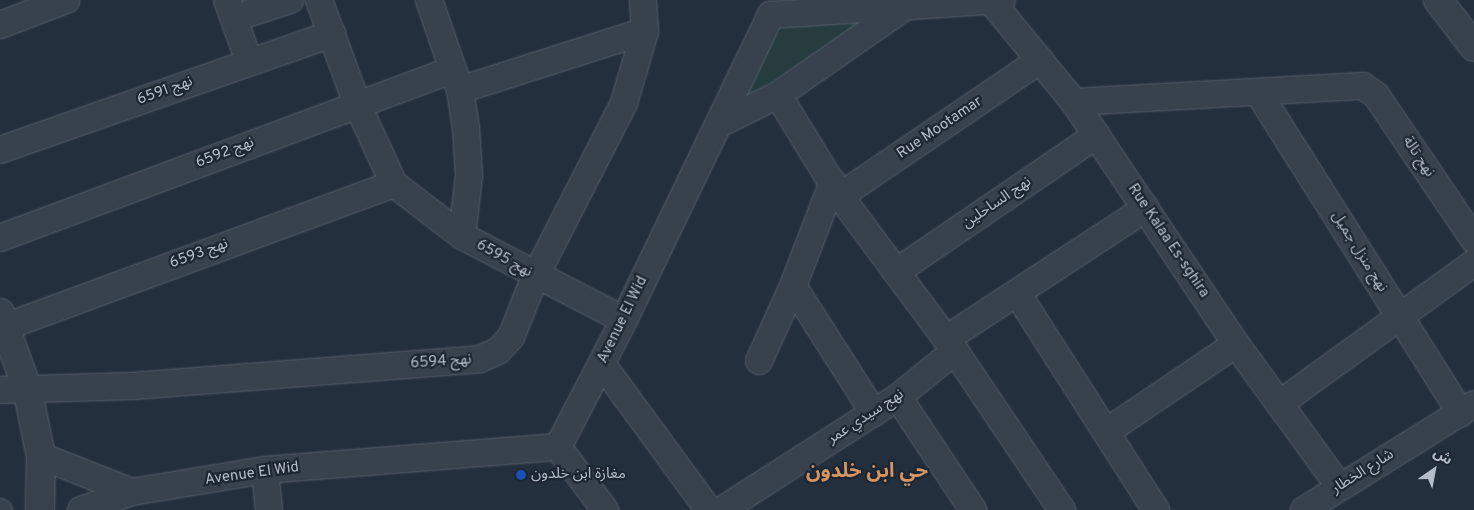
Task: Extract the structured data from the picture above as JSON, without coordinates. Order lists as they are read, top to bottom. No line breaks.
{"streets":{"street":["نهج 6591","Rue Mootamar","نهج 6592","نهج تالة","نهج الساحلين","Rue Kalaa Es-sghira","نهج منزل جميل","نهج 6593","نهج 6595","Avenue El Wid","نهج 6594","نهج سيدي عمر","شارع الخطار"]},"crossings":[["Rue Mootamar","Rue Kalaa Es-sghira"],["نهج 6592","نهج 6594"],["نهج تالة","نهج منزل جميل"],["نهج الساحلين","Rue Kalaa Es-sghira"],["Rue Kalaa Es-sghira","Avenue El Wid"],["Rue Kalaa Es-sghira","نهج سيدي عمر"],["Rue Kalaa Es-sghira","شارع الخطار"],["نهج منزل جميل","شارع الخطار"],["نهج 6593","نهج 6595"],["نهج 6595","Avenue El Wid"],["نهج 6595","نهج 6594"]],"districts":["حي ابن خلدون"],"places":["مغازة ابن خلدون"],"north":"top right"}
